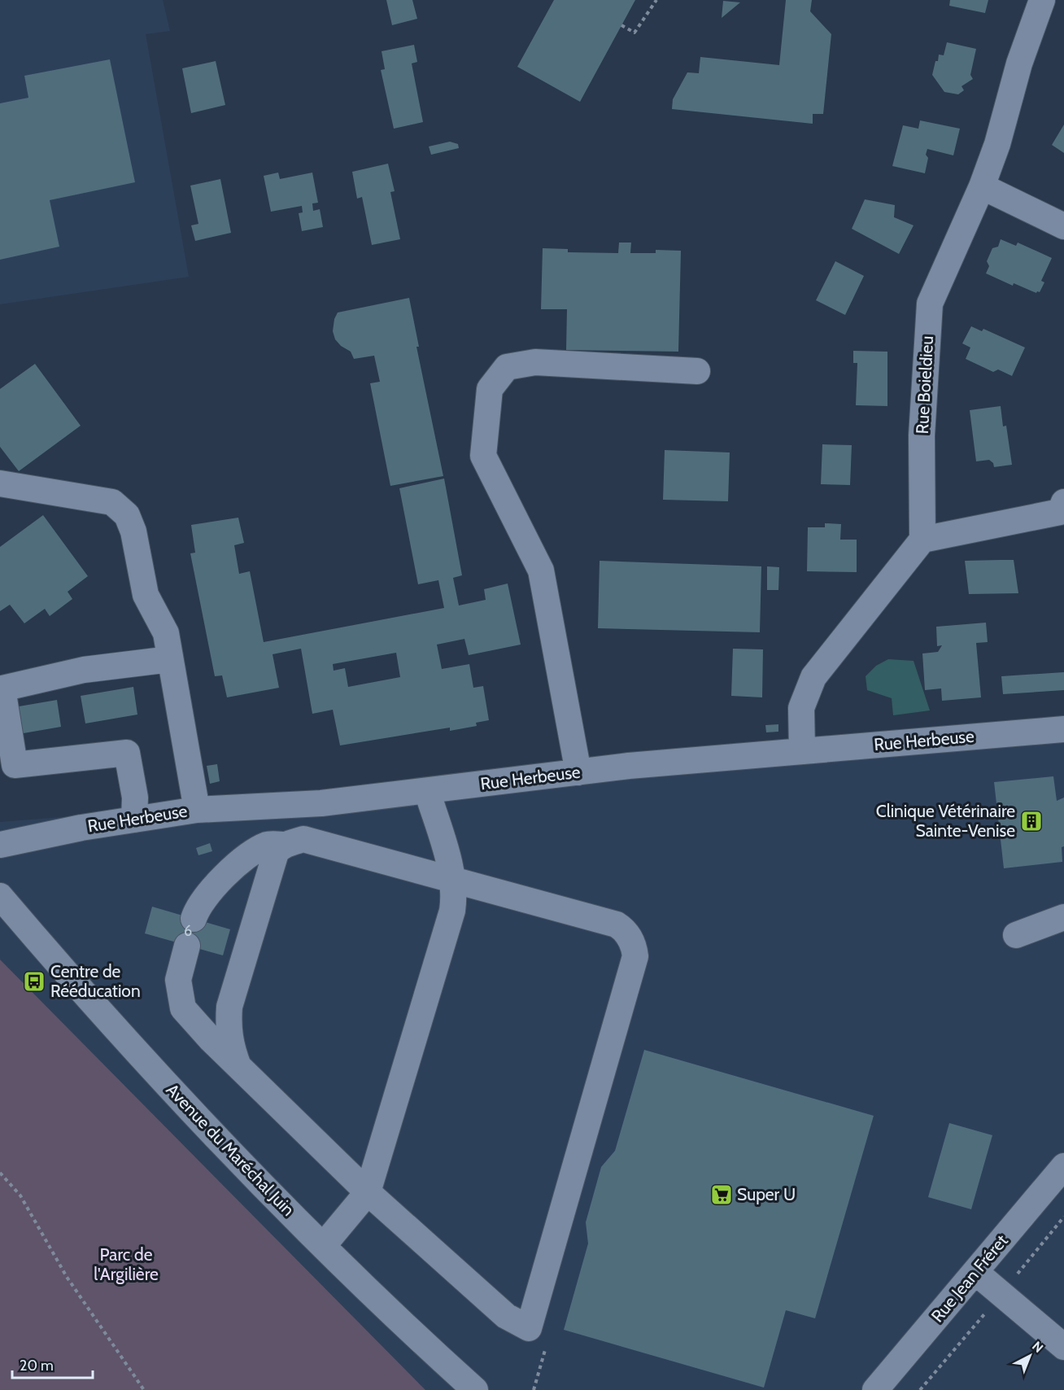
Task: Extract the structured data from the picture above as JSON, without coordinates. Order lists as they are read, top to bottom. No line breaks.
{"streets":{"street":["Rue Boieldieu","Rue Herbeuse","Avenue du Maréchal Juin","Rue Jean Fréret"]},"parks":["Parc de l'Argilière"],"places":{"building":["Clinique Vétérinaire Sainte-Venise"],"bus stop":["Centre de Rééducation"],"supermarket":["Super U"]},"house_numbers":["6"],"scale_bar":"20 m","north":"top right"}
